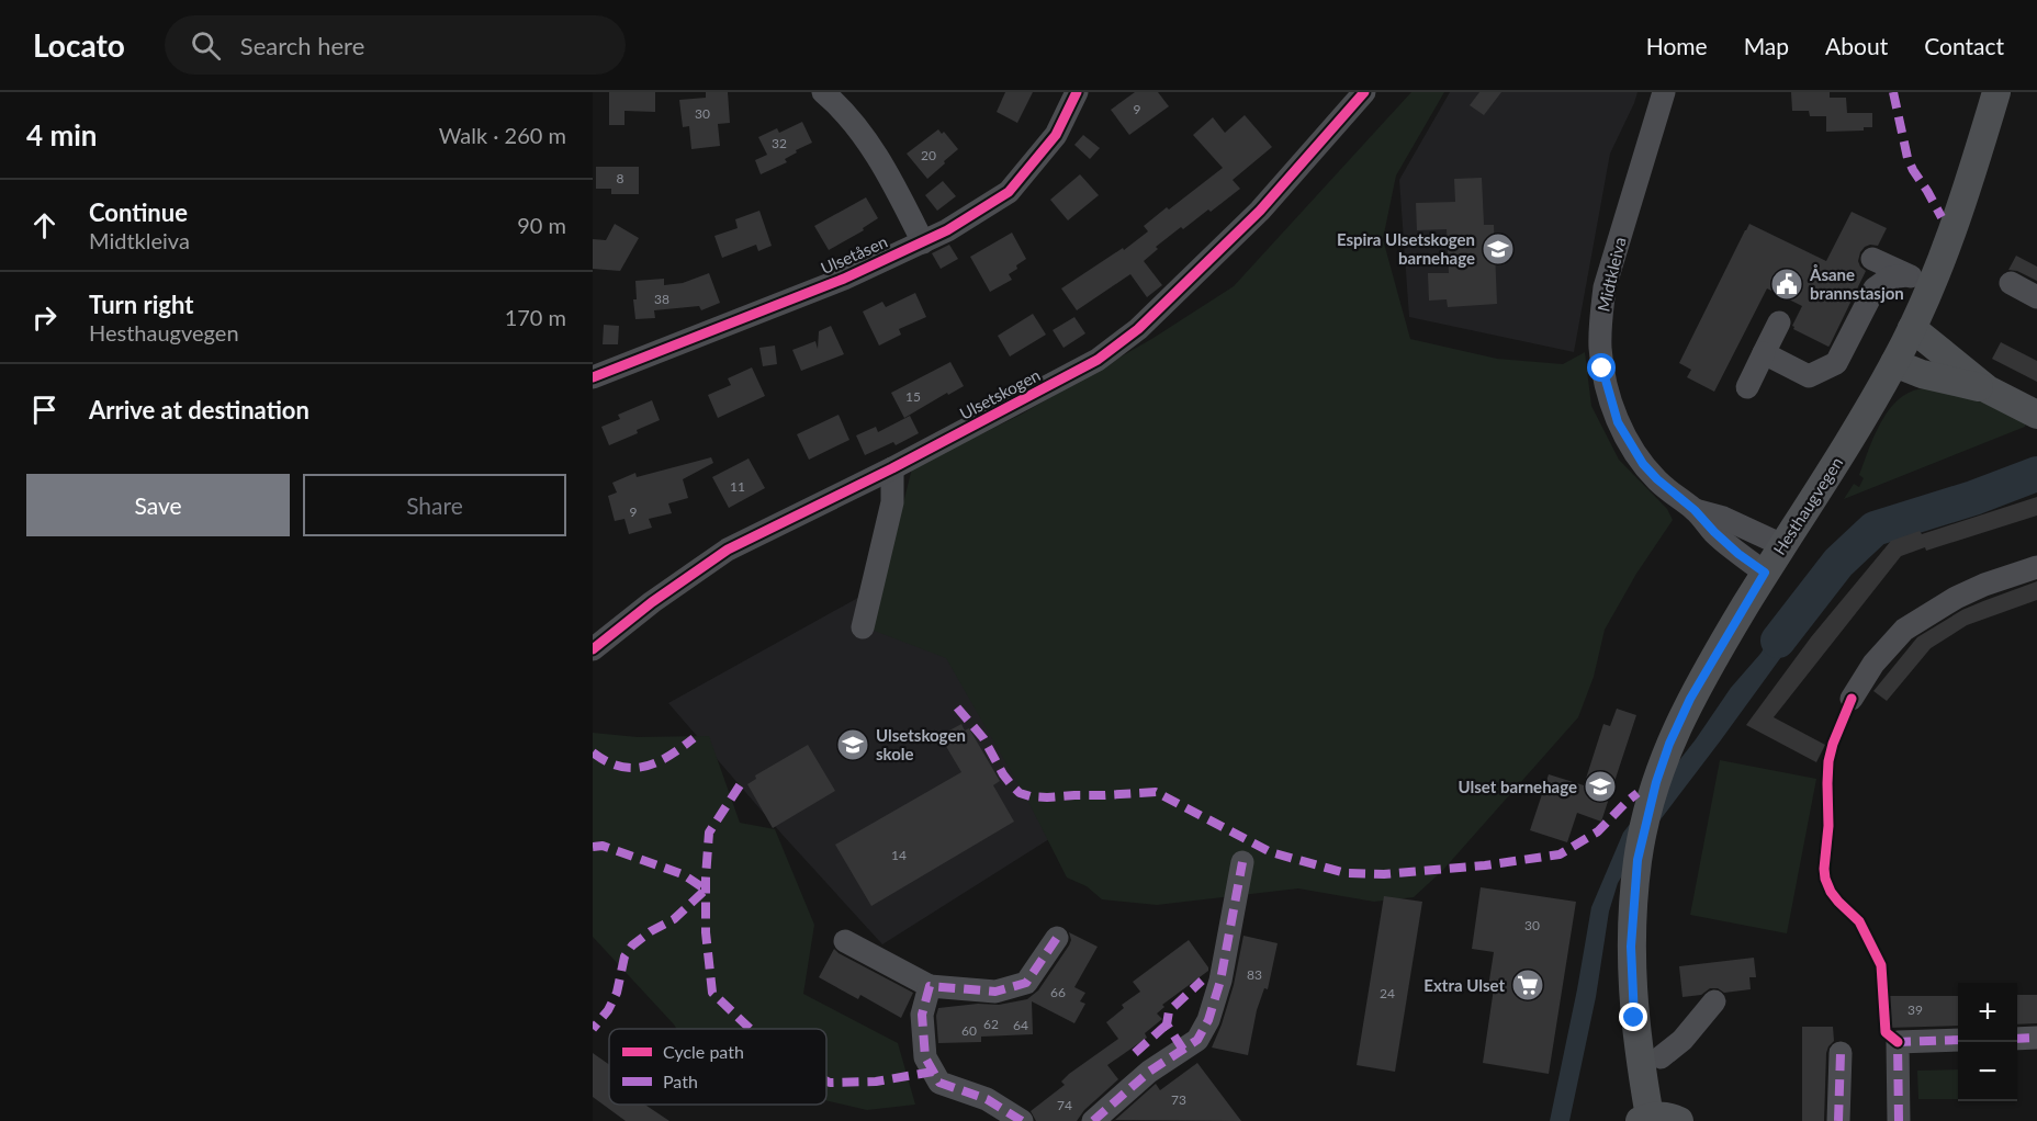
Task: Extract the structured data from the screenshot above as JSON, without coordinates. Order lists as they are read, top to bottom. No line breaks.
{"streets":{"main road":["Hesthaugvegen"],"street":["Ulsetåsen","Midtkleiva","Ulsetskogen"]},"crossings":[["Midtkleiva","Hesthaugvegen"]],"places":{"school or university":["Espira Ulsetskogen barnehage","Ulsetskogen skole","Ulset barnehage"],"public building":["Åsane brannstasjon"],"supermarket":["Extra Ulset"]},"house_numbers":["9","30","32","20","8","38","15","11","9","14","30","83","66","24","39","62","64","60","73","74"],"legend":["Cycle path","Path"],"page":{"header":"Locato","search":"Search here","nav":["Home","Map","About","Contact"],"heading":["4 min","Walk · 260 m"],"list":[["Continue","Midtkleiva","90 m"],["Turn right","Hesthaugvegen","170 m"],"Arrive at destination"],"buttons":["Save","Share"],"map_buttons":["+","−"]}}
